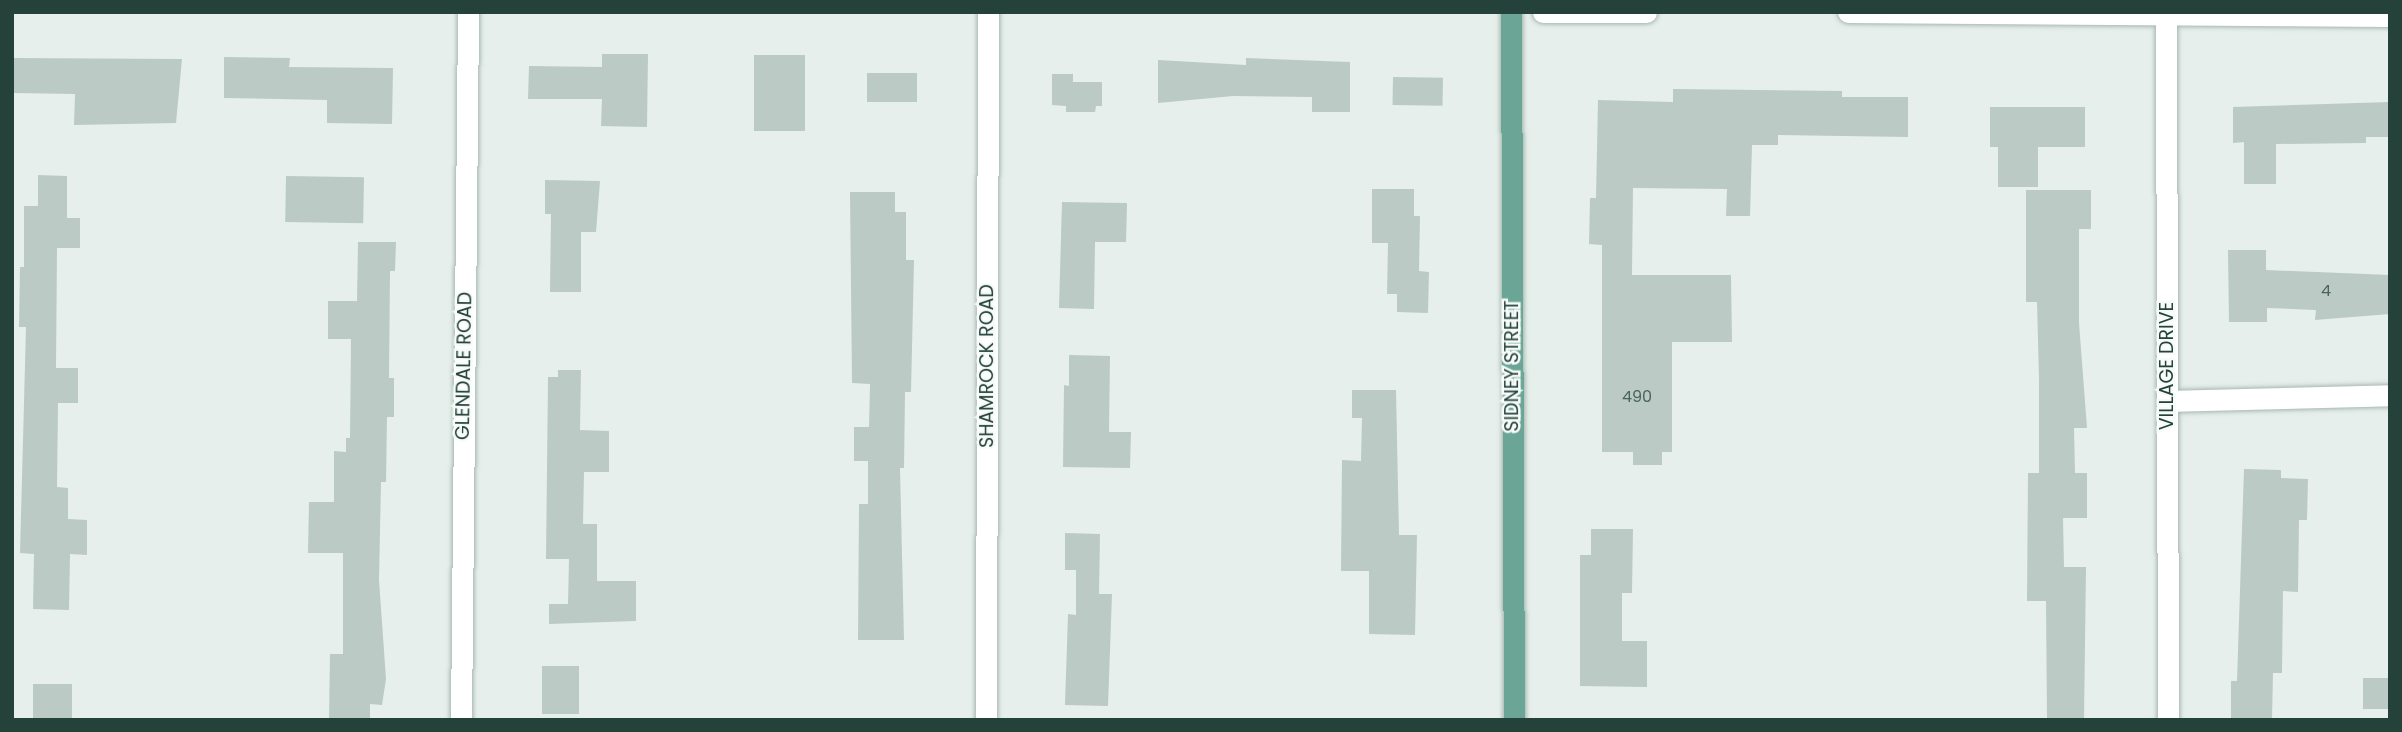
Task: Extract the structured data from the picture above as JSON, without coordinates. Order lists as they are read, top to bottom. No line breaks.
{"streets":{"main road":["SIDNEY STREET"],"street":["GLENDALE ROAD","SHAMROCK ROAD","VILLAGE DRIVE"]},"house_numbers":["4","490"]}
